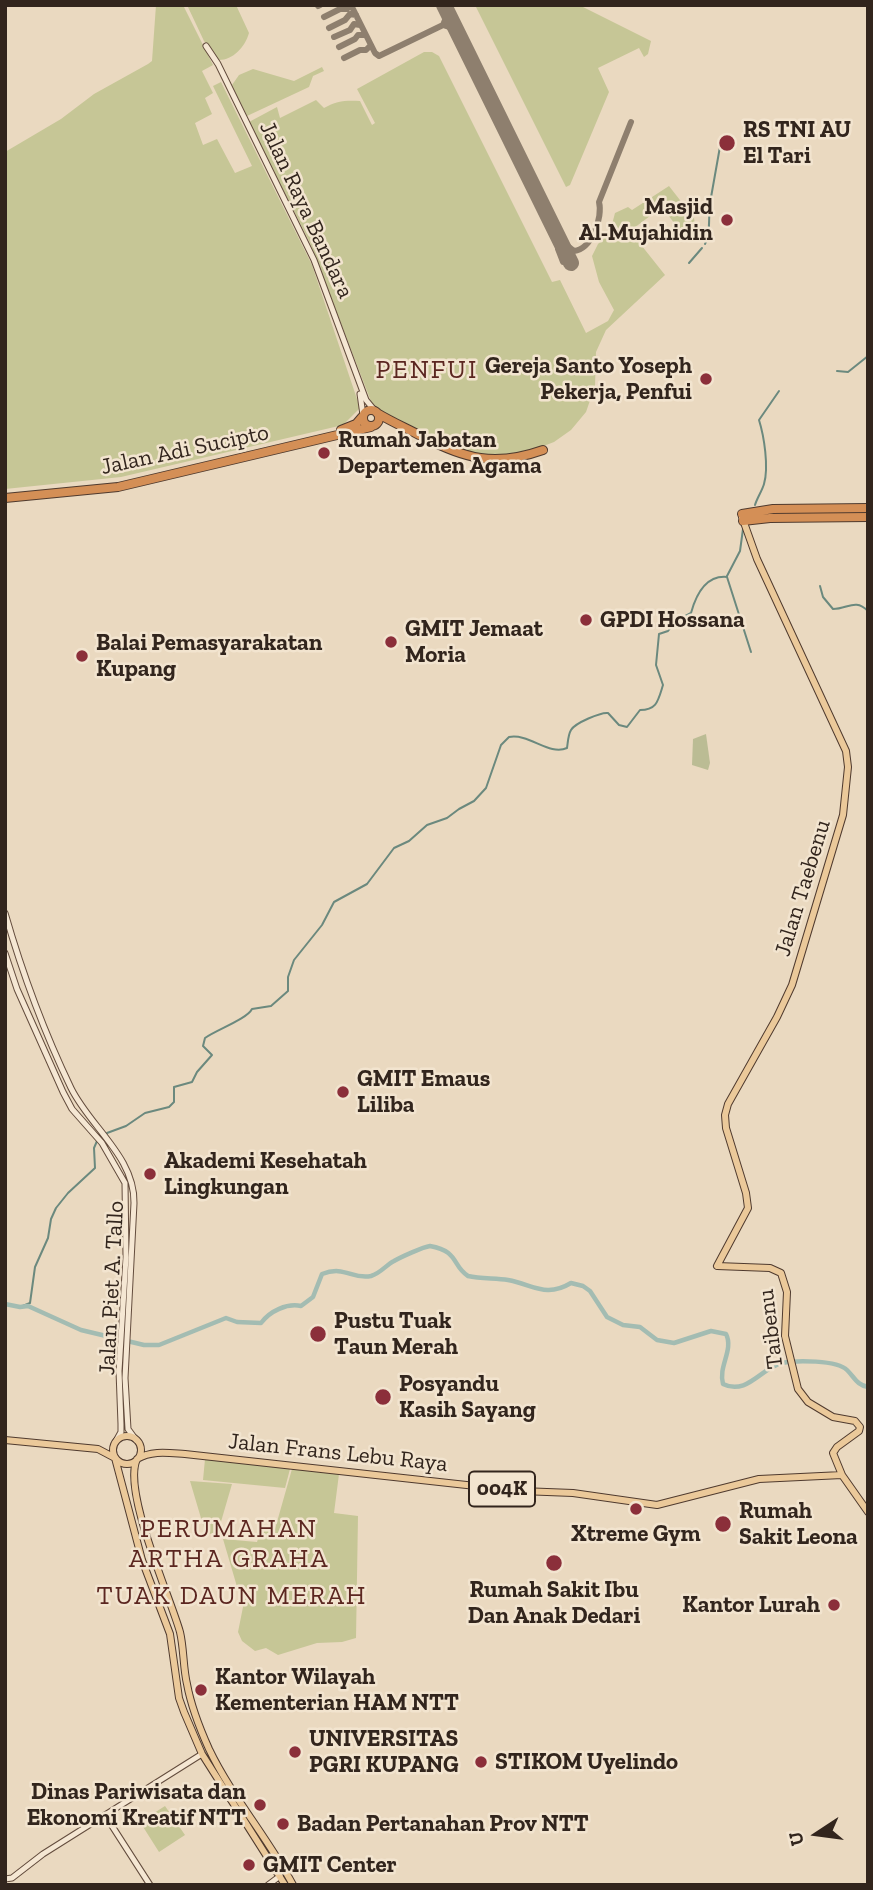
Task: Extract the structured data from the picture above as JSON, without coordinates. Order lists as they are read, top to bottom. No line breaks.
{"streets":{"highway":["Jalan Adi Sucipto"],"main road":["Jalan Raya Bandara","Jalan Taebenu","Jalan Piet A. Tallo","Taibenu","Jalan Frans Lebu Raya","004K"]},"crossings":[["Jalan Raya Bandara","Jalan Adi Sucipto"],["Jalan Taebenu","Taibenu"],["Jalan Piet A. Tallo","Jalan Frans Lebu Raya"],["Taibenu","Jalan Frans Lebu Raya"]],"districts":["PENFUI","PERUMAHAN ARTHA GRAHA","TUAK DAUN MERAH"],"places":["RS TNI AU El Tari","Masjid Al-Mujahidin","Gereja Santo Yoseph Pekerja, Penfui","Rumah Jabatan Departemen Agama","GPDI Hossana","GMIT Jemaat Moria","Balai Pemasyarakatan Kupang","GMIT Emaus Liliba","Akademi Kesehatah Lingkungan","Pustu Tuak Taun Merah","Posyandu Kasih Sayang","Xtreme Gym","Rumah Sakit Leona","Rumah Sakit Ibu Dan Anak Dedari","Kantor Lurah","Kantor Wilayah Kementerian HAM NTT","UNIVERSITAS PGRI KUPANG","STIKOM Uyelindo","Dinas Pariwisata dan Ekonomi Kreatif NTT","Badan Pertanahan Prov NTT","GMIT Center"],"north":"left"}
